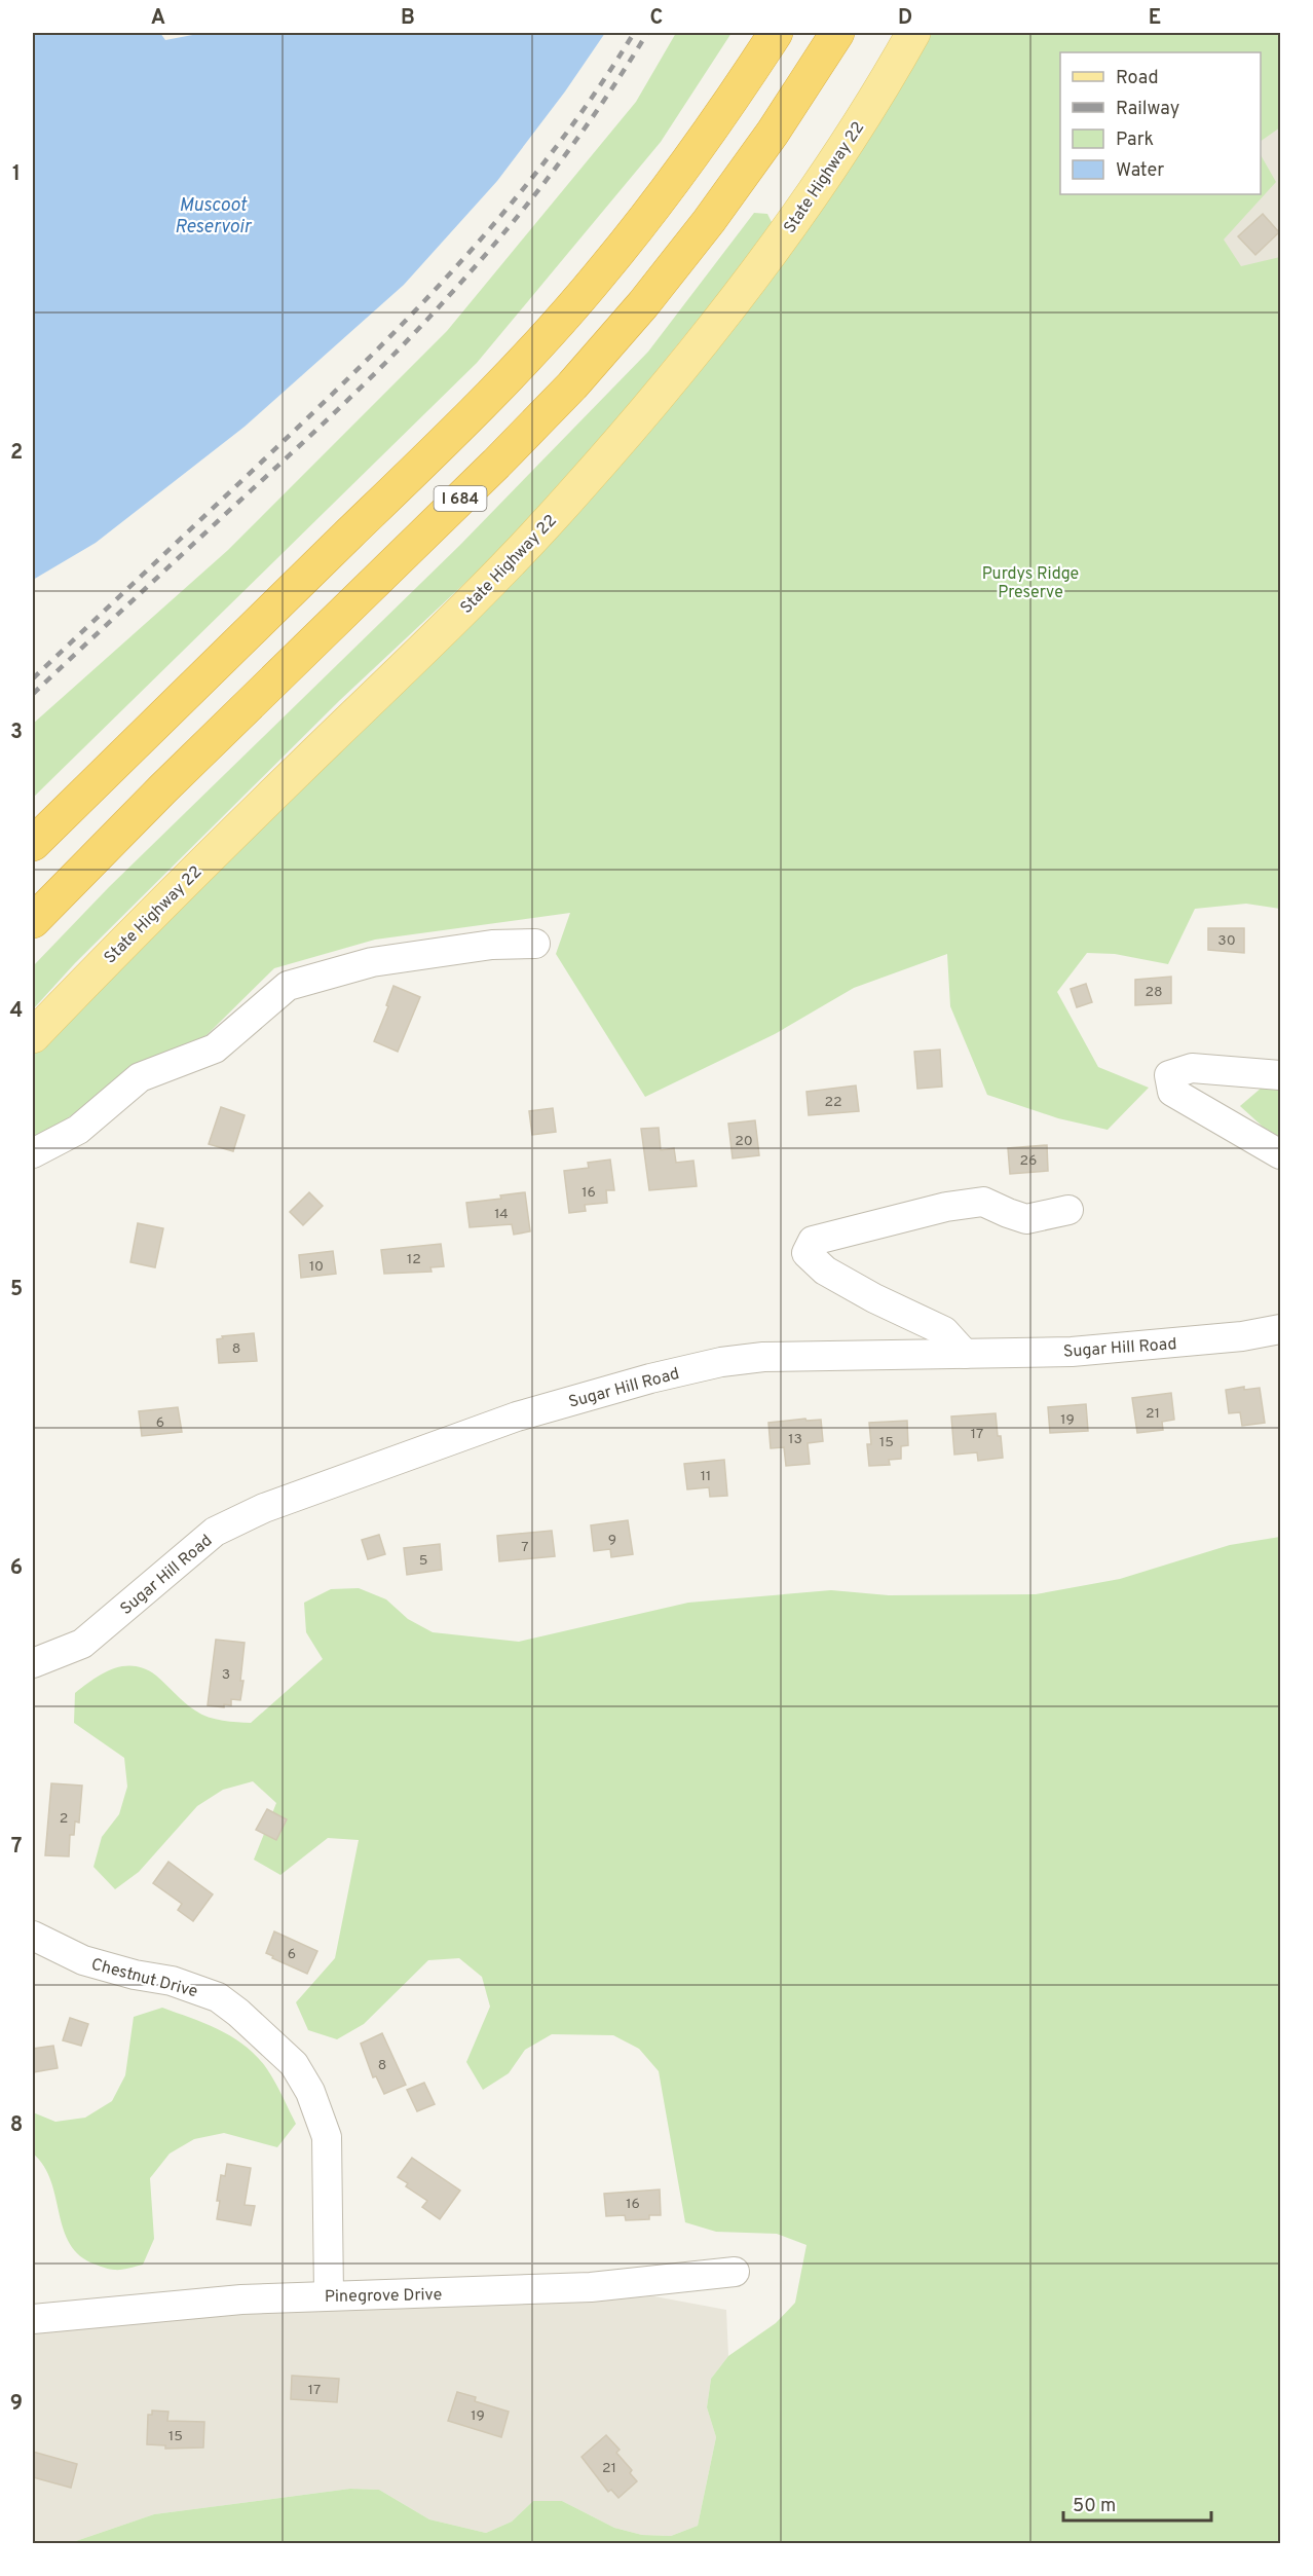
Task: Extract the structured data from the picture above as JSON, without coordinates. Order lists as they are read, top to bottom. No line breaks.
{"streets":{"highway":["I 684"],"main road":["State Highway 22"],"street":["Sugar Hill Road","Chestnut Drive","Pinegrove Drive"]},"crossings":[["Chestnut Drive","Pinegrove Drive"]],"water":["Muscoot Reservoir"],"parks":["Purdys Ridge Preserve"],"house_numbers":["30","28","22","20","26","16","14","12","10","8","21","19","6","17","13","15","11","9","7","5","3","2","6","8","16","17","19","15","21"],"legend":["Road","Railway","Park","Water"],"scale_bar":"50 m","grid":{"columns":["A","B","C","D","E"],"rows":["1","2","3","4","5","6","7","8","9"]}}
